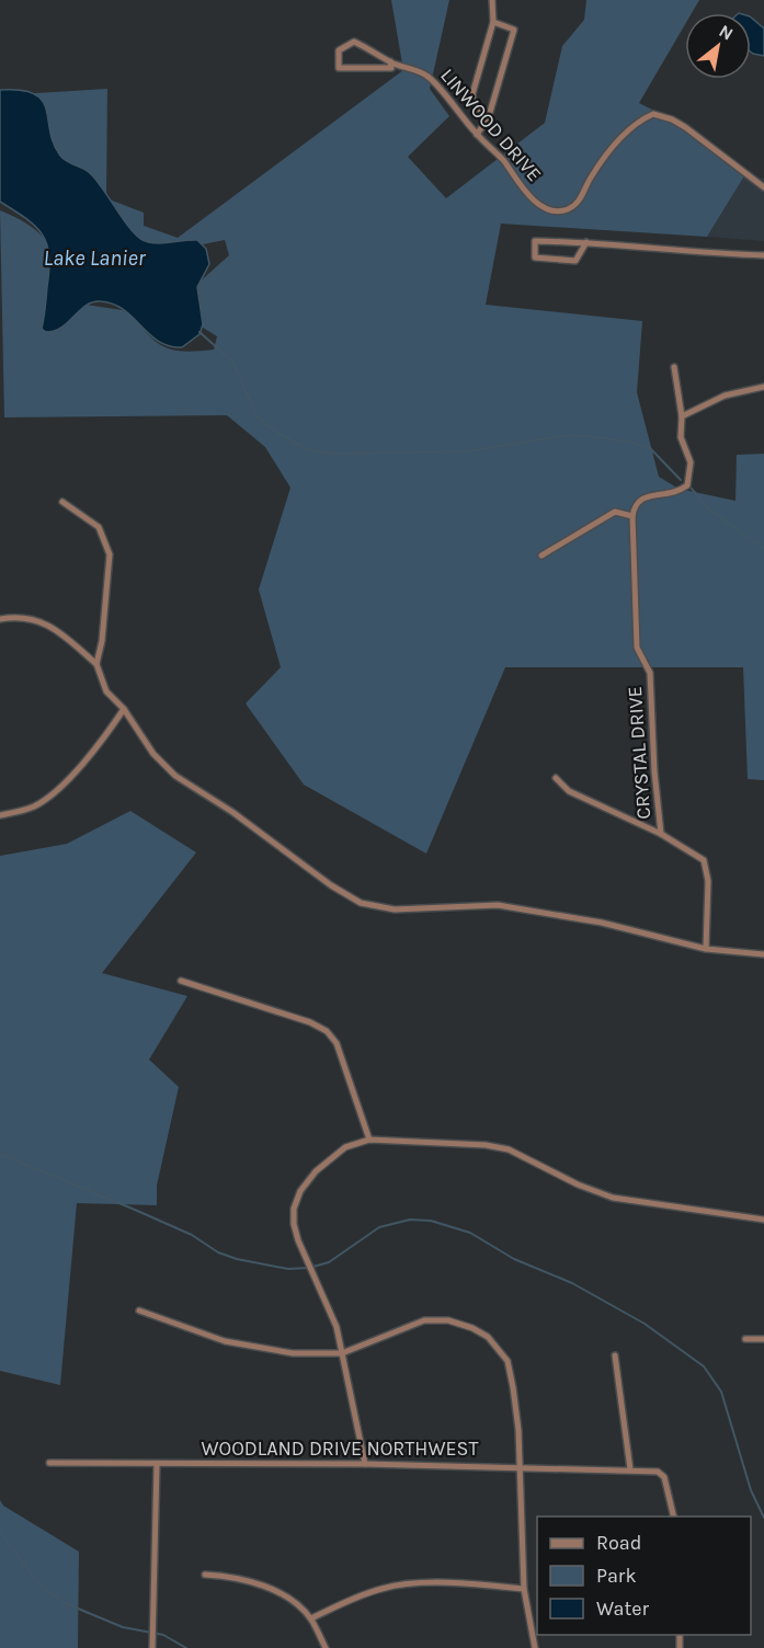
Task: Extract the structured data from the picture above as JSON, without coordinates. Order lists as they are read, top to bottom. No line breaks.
{"streets":{"street":["LINWOOD DRIVE","CRYSTAL DRIVE","WOODLAND DRIVE NORTHWEST"]},"water":["Lake Lanier"],"legend":["Road","Park","Water"],"north":"top right"}
